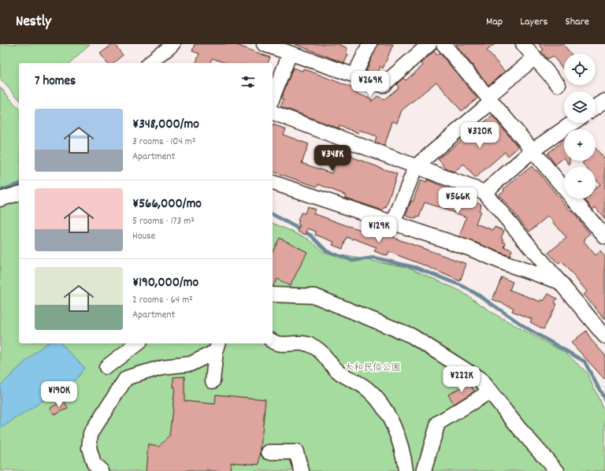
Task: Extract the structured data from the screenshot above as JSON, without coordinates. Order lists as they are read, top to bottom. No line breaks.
{"parks":["大和民俗公園"],"page":{"header":"Nestly","nav":["Map","Layers","Share"],"map_buttons":["+","−"],"heading":"7 homes","price":["¥269K","¥320K","¥348K","¥566K","¥129K","¥222K","¥190K"],"list":[{"name":"¥348,000/mo","note":"3 rooms · 104 m² · Apartment"},{"name":"¥566,000/mo","note":"5 rooms · 173 m² · House"},{"name":"¥190,000/mo","note":"2 rooms · 64 m² · Apartment"}]}}
